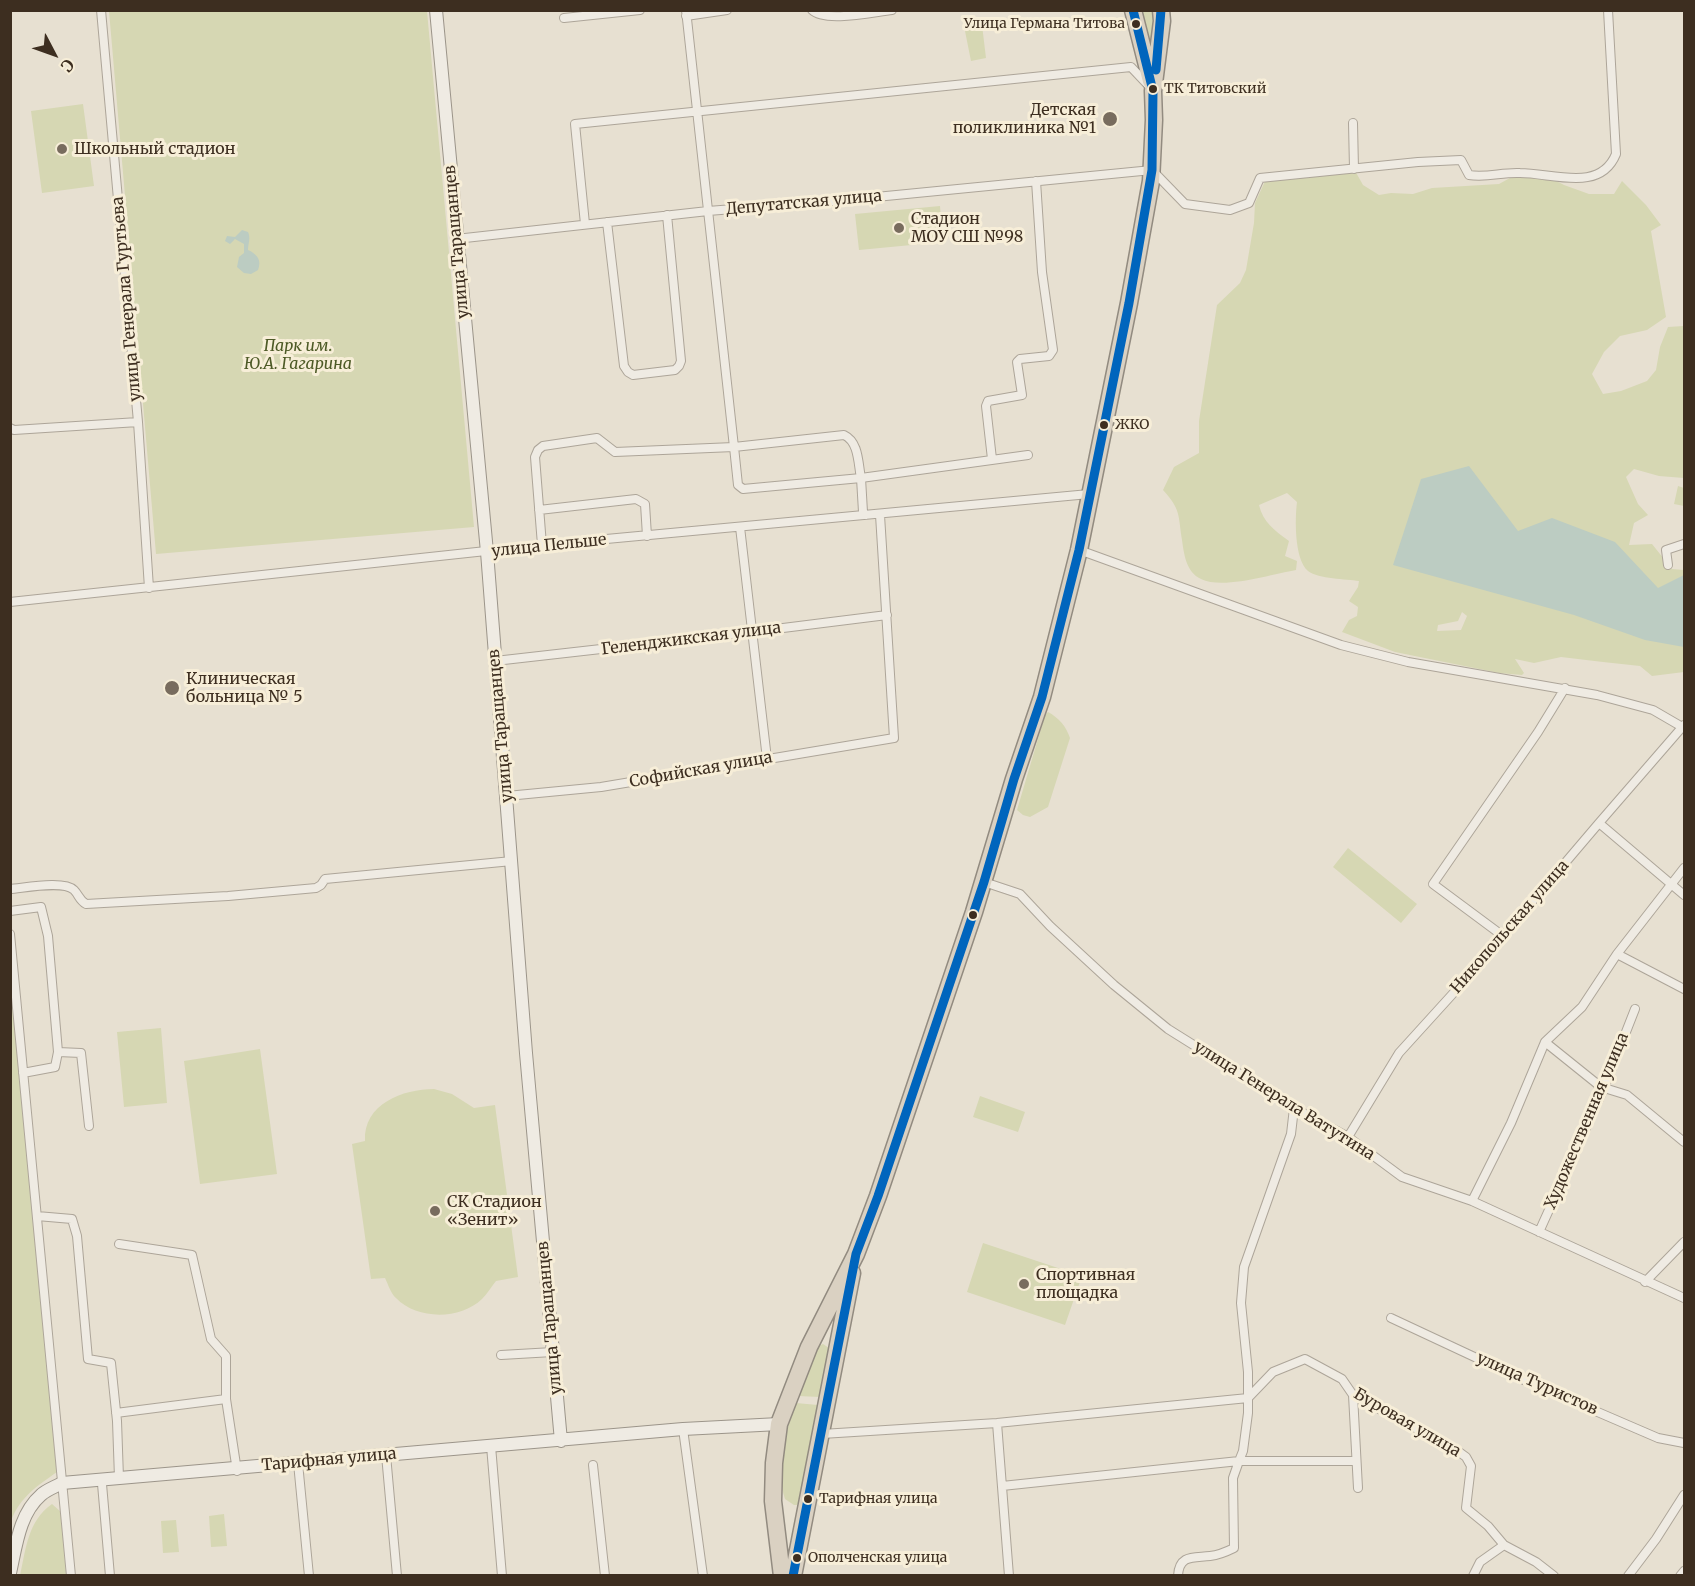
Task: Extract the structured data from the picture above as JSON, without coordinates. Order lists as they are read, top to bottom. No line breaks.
{"streets":{"street":["Депутатская улица","улица Таращанцев","улица Генерала Гуртьева","улица Пельше","Геленджикская улица","Софийская улица","Никопольская улица","улица Генерала Ватутина","Художественная улица","улица Туристов","Буровая улица","Тарифная улица"]},"crossings":[["Депутатская улица","улица Таращанцев"],["улица Таращанцев","улица Пельше"],["улица Таращанцев","Геленджикская улица"],["улица Таращанцев","Софийская улица"],["улица Таращанцев","Тарифная улица"],["улица Генерала Гуртьева","улица Пельше"],["Геленджикская улица","Софийская улица"],["Никопольская улица","улица Генерала Ватутина"],["улица Генерала Ватутина","Художественная улица"]],"parks":["Парк им. Ю.А. Гагарина"],"places":["Улица Германа Титова","ТК Титовский","Детская поликлиника №1","Школьный стадион","Стадион МОУ СШ №98","ЖКО","Клиническая больница № 5","СК Стадион «Зенит»","Спортивная площадка","Тарифная улица","Ополченская улица"],"north":"bottom right"}
